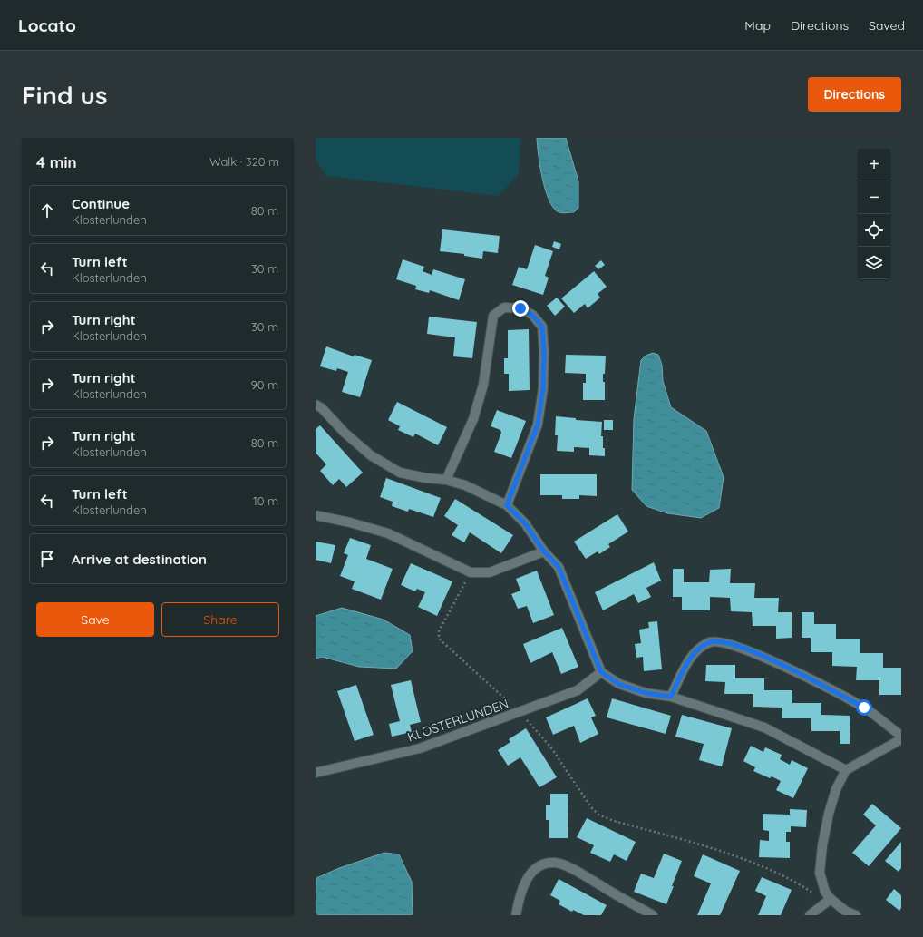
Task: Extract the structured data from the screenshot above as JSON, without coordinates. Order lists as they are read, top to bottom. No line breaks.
{"streets":{"street":["KLOSTERLUNDEN"]},"page":{"header":"Locato","nav":["Map","Directions","Saved"],"buttons":["Directions",["Save","Share"]],"title":"Find us","heading":["4 min","Walk · 320 m"],"map_buttons":["+","−"],"list":[["Continue","Klosterlunden","80 m"],["Turn left","Klosterlunden","30 m"],["Turn right","Klosterlunden","30 m"],["Turn right","Klosterlunden","90 m"],["Turn right","Klosterlunden","80 m"],["Turn left","Klosterlunden","10 m"],"Arrive at destination"]}}
